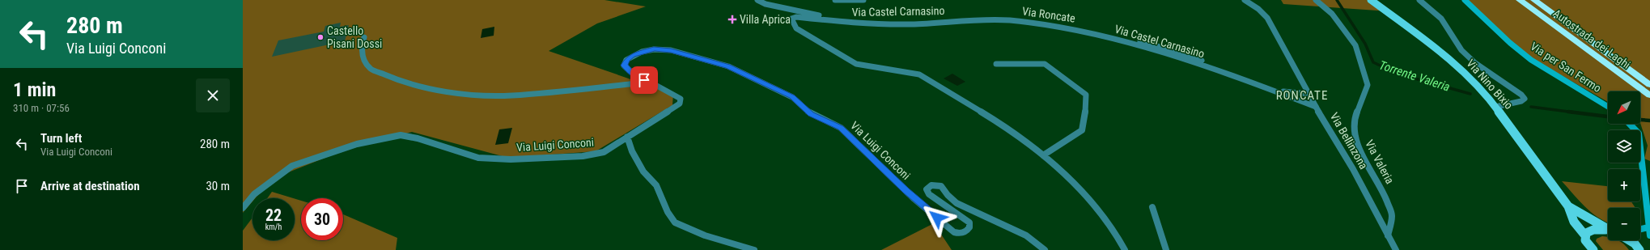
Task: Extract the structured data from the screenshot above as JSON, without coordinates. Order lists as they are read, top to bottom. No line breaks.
{"streets":{"highway":["Autostrada dei Laghi"],"main road":["Via per San Fermo","Via Nino Bixio"],"street":["Via Castel Carnasino","Via Roncate","Via Bellinzona","Via Luigi Conconi","Via Valeria"]},"crossings":[["Via Castel Carnasino","Via Roncate"],["Via Castel Carnasino","Via Bellinzona"],["Via Bellinzona","Via Valeria"]],"districts":["RONCATE"],"water":["Torrente Valeria"],"places":{"health":["Villa Aprica"],"other":["Castello Pisani Dossi"]},"north":"bottom left","page":{"turn":["280 m","Via Luigi Conconi"],"heading":["1 min","310 m · 07:56"],"map_buttons":["+","−"],"list":[{"name":"Turn left","note":"Via Luigi Conconi","value":"280 m"},{"name":"Arrive at destination","value":"30 m"}],"speed":"22 km/h","limit":"30"}}
